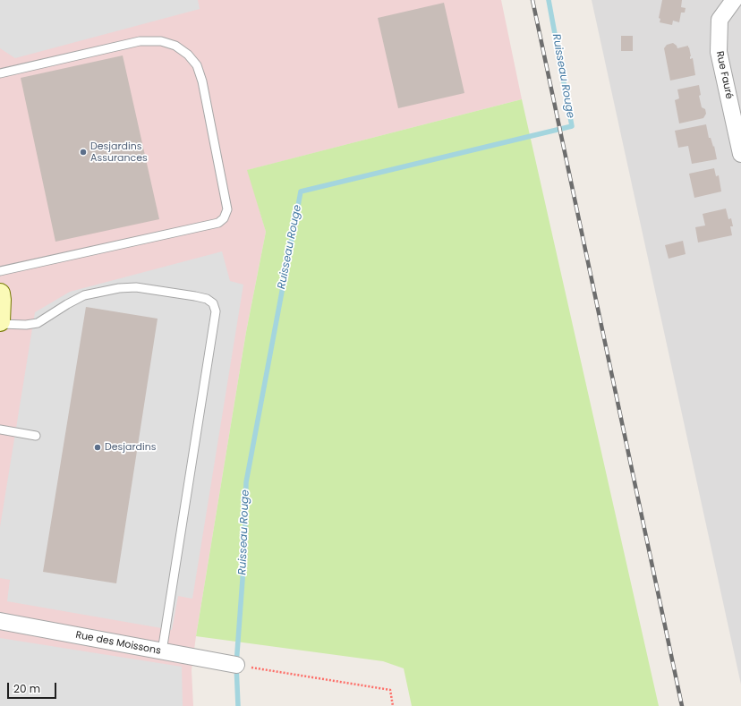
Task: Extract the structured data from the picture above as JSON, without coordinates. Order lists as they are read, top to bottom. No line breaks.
{"streets":{"street":["Rue Fauré","Rue des Moissons"]},"water":["Ruisseau Rouge"],"places":["Desjardins Assurances","Desjardins"],"scale_bar":"20 m"}
